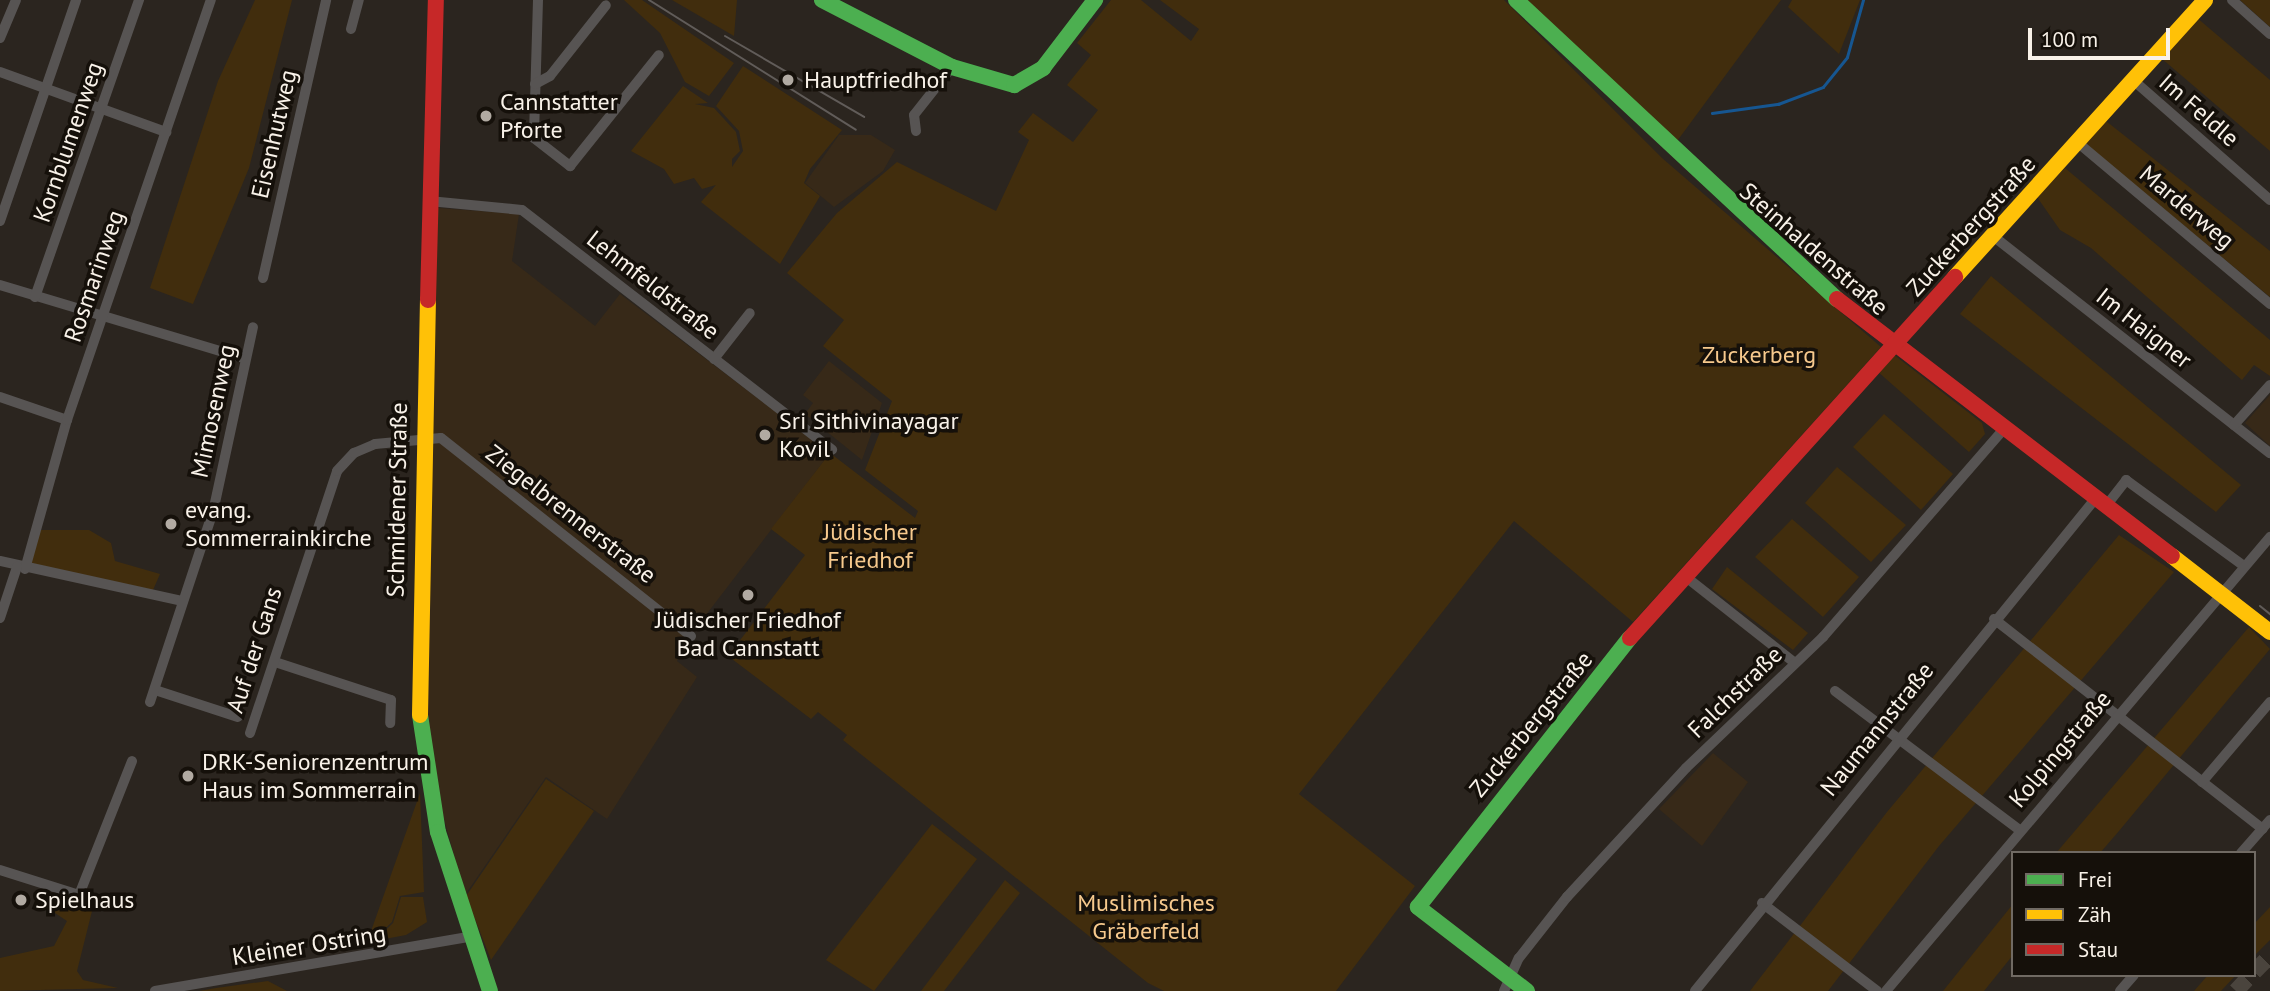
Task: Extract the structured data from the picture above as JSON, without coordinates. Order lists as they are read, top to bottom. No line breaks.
{"streets":{"street":["Im Feldle","Eisenhutweg","Kornblumenweg","Marderweg","Zuckerbergstraße","Steinhaldenstraße","Rosmarinweg","Lehmfeldstraße","Im Haigner","Mimosenweg","Schmidener Straße","Ziegelbrennerstraße","Auf der Gans","Falchstraße","Naumannstraße","Kolpingstraße","Kleiner Ostring"]},"crossings":[["Im Feldle","Zuckerbergstraße"],["Marderweg","Zuckerbergstraße"],["Zuckerbergstraße","Steinhaldenstraße"],["Zuckerbergstraße","Im Haigner"],["Zuckerbergstraße","Falchstraße"],["Steinhaldenstraße","Falchstraße"],["Steinhaldenstraße","Naumannstraße"],["Steinhaldenstraße","Kolpingstraße"],["Lehmfeldstraße","Schmidener Straße"],["Schmidener Straße","Ziegelbrennerstraße"],["Schmidener Straße","Auf der Gans"],["Schmidener Straße","Kleiner Ostring"]],"parks":["Zuckerberg","Jüdischer Friedhof","Muslimisches Gräberfeld"],"places":["Hauptfriedhof","Cannstatter Pforte","Sri Sithivinayagar Kovil","evang. Sommerrainkirche","Jüdischer Friedhof Bad Cannstatt","DRK-Seniorenzentrum Haus im Sommerrain","Spielhaus"],"legend":["Frei","Zäh","Stau"],"scale_bar":"100 m"}
